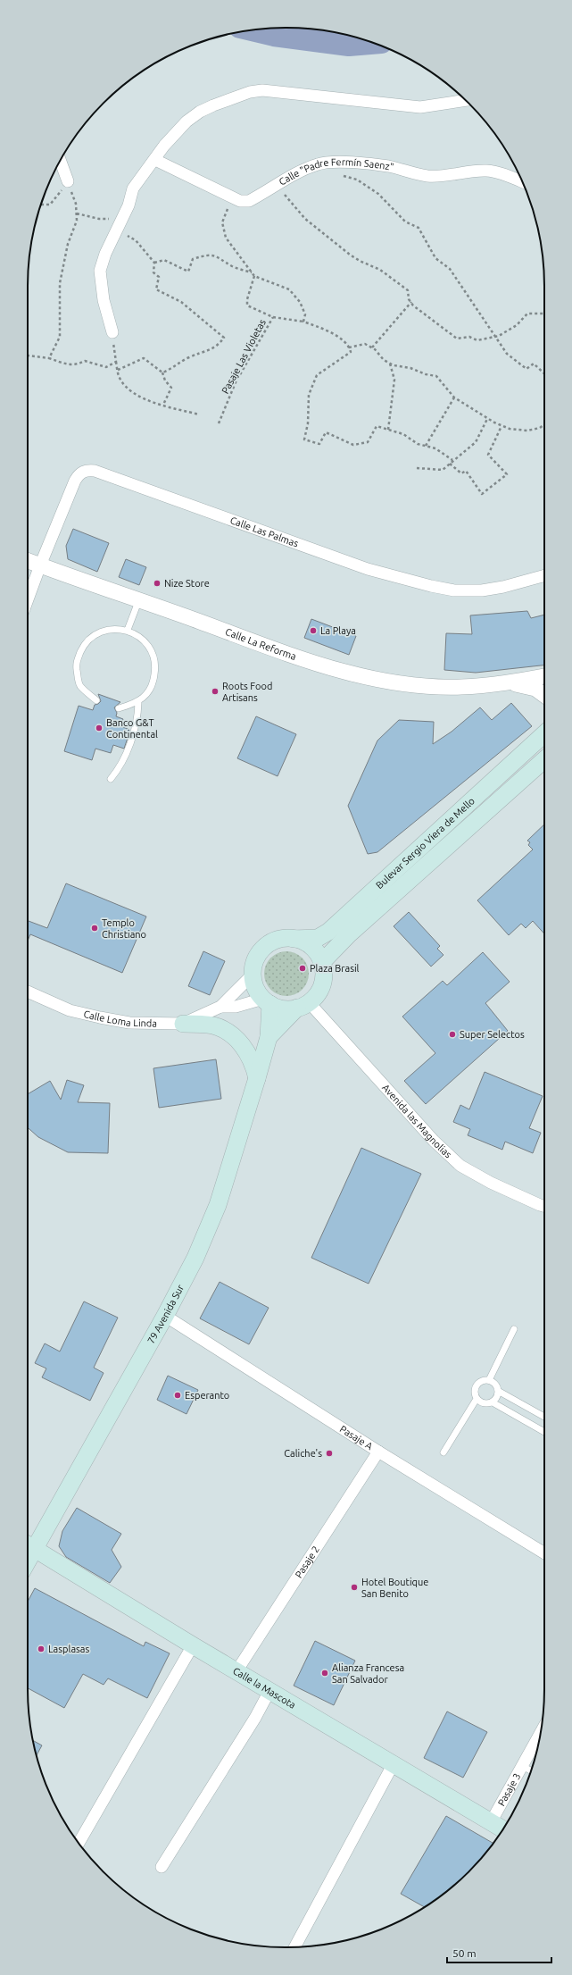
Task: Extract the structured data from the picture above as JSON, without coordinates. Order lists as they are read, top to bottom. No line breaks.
{"streets":{"main road":["Bulevar Sergio Viera de Mello","79 Avenida Sur","Calle la Mascota"],"street":["Calle \"Padre Fermín Saenz\"","Calle Las Palmas","Calle La Reforma","Calle Loma Linda","Avenida las Magnolias","Pasaje A","Pasaje 2","Pasaje 3"],"path":["Pasaje Las Violetas"]},"crossings":[["Calle Las Palmas","Calle La Reforma"],["Bulevar Sergio Viera de Mello","Calle Loma Linda"],["Bulevar Sergio Viera de Mello","Avenida las Magnolias"],["Bulevar Sergio Viera de Mello","79 Avenida Sur"],["Calle Loma Linda","Avenida las Magnolias"],["Calle Loma Linda","79 Avenida Sur"],["Avenida las Magnolias","79 Avenida Sur"],["79 Avenida Sur","Pasaje A"],["79 Avenida Sur","Calle la Mascota"],["Pasaje A","Pasaje 2"],["Pasaje 2","Calle la Mascota"],["Calle la Mascota","Pasaje 3"]],"places":["Nize Store","La Playa","Roots Food Artisans","Banco G&T Continental","Templo Christiano","Plaza Brasil","Super Selectos","Esperanto","Caliche's","Hotel Boutique San Benito","Lasplasas","Alianza Francesa San Salvador"],"scale_bar":"50 m"}
